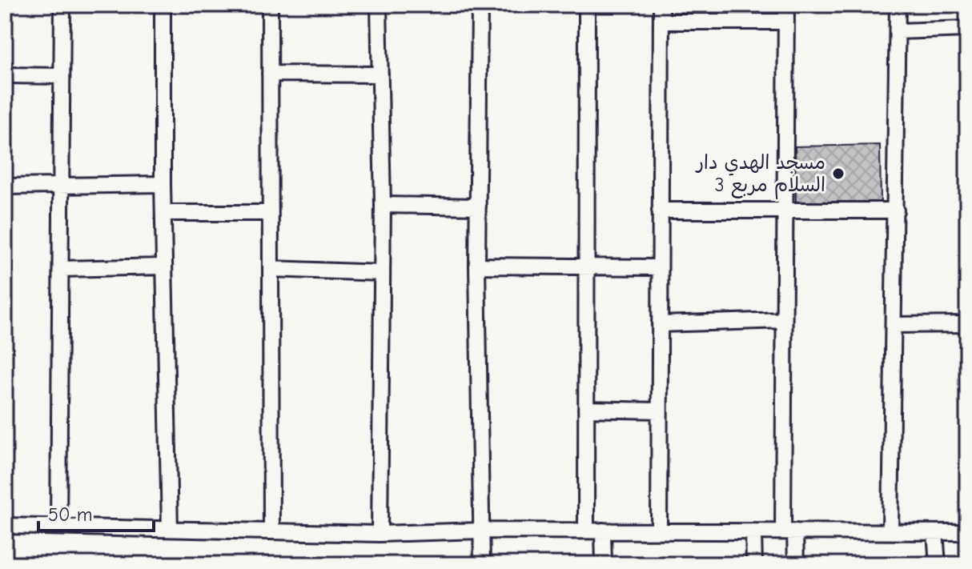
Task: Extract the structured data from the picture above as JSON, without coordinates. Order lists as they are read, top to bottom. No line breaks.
{"places":["مسجد الهدي دار السلام مربع 3"],"scale_bar":"50 m"}
